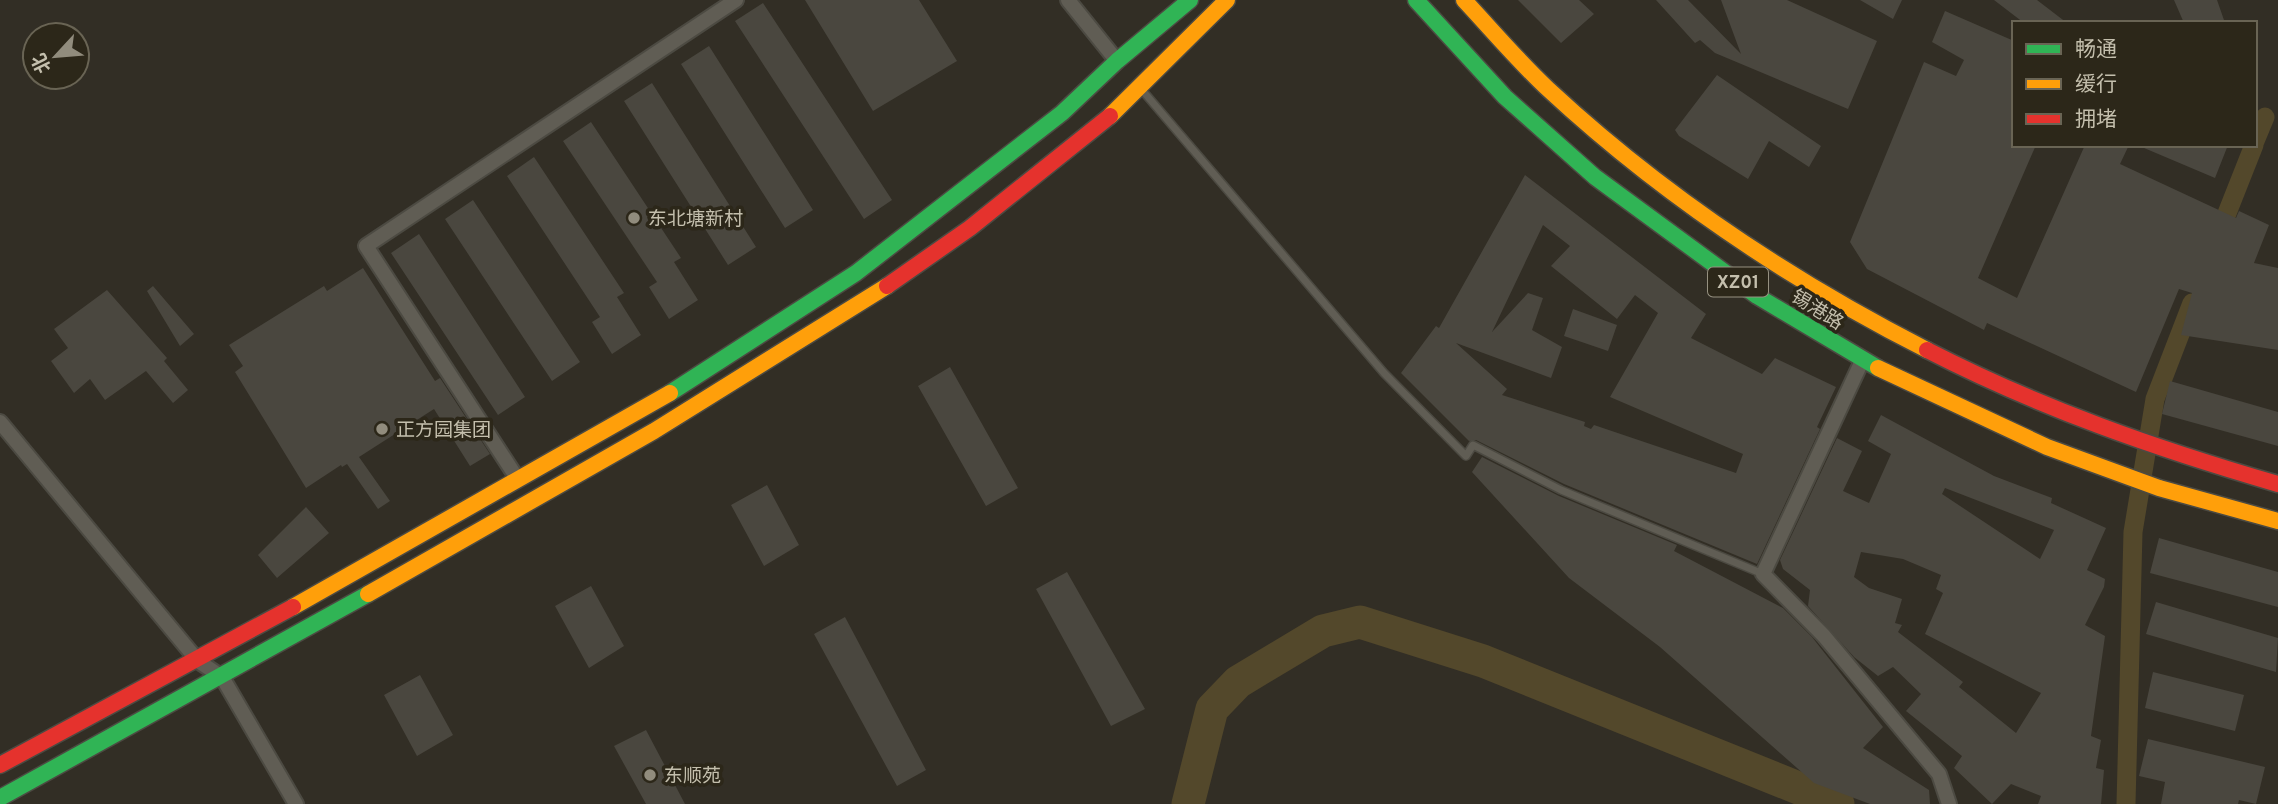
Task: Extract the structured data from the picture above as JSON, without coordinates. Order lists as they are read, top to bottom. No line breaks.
{"streets":{"street":["XZ01","锡港路"]},"places":["东北塘新村","正方园集团","东顺苑"],"legend":["畅通","缓行","拥堵"],"north":"bottom left"}
